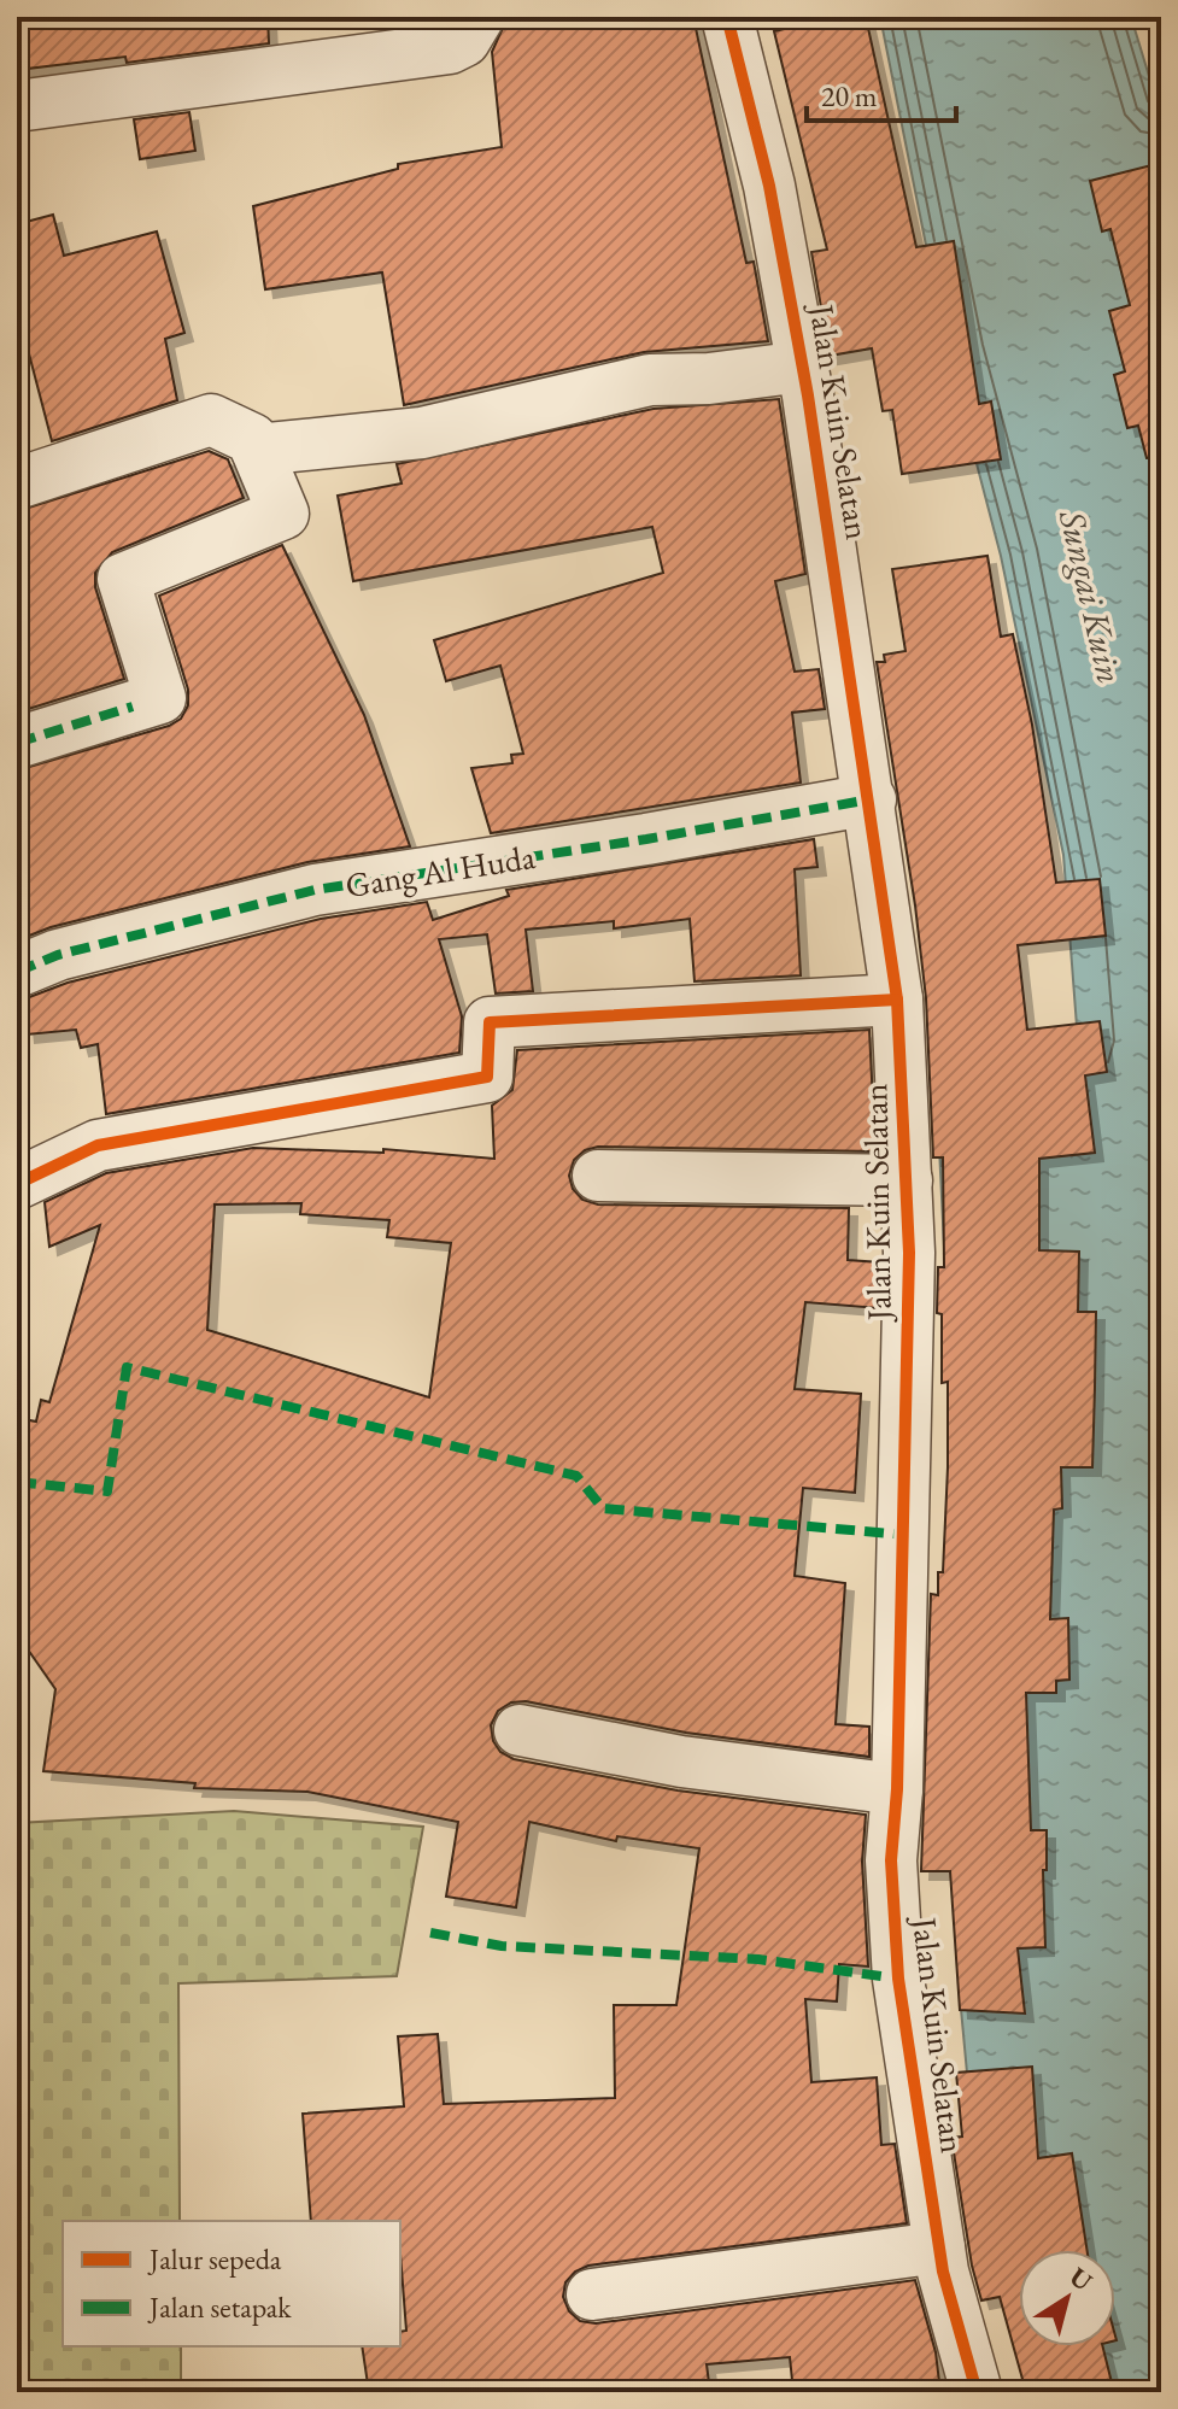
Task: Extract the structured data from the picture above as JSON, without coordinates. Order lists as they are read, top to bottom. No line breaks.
{"streets":{"street":["Jalan Kuin Selatan","Gang Al Huda"]},"crossings":[["Jalan Kuin Selatan","Gang Al Huda"]],"water":["Sungai Kuin"],"legend":["Jalur sepeda","Jalan setapak"],"scale_bar":"20 m","north":"top right"}
